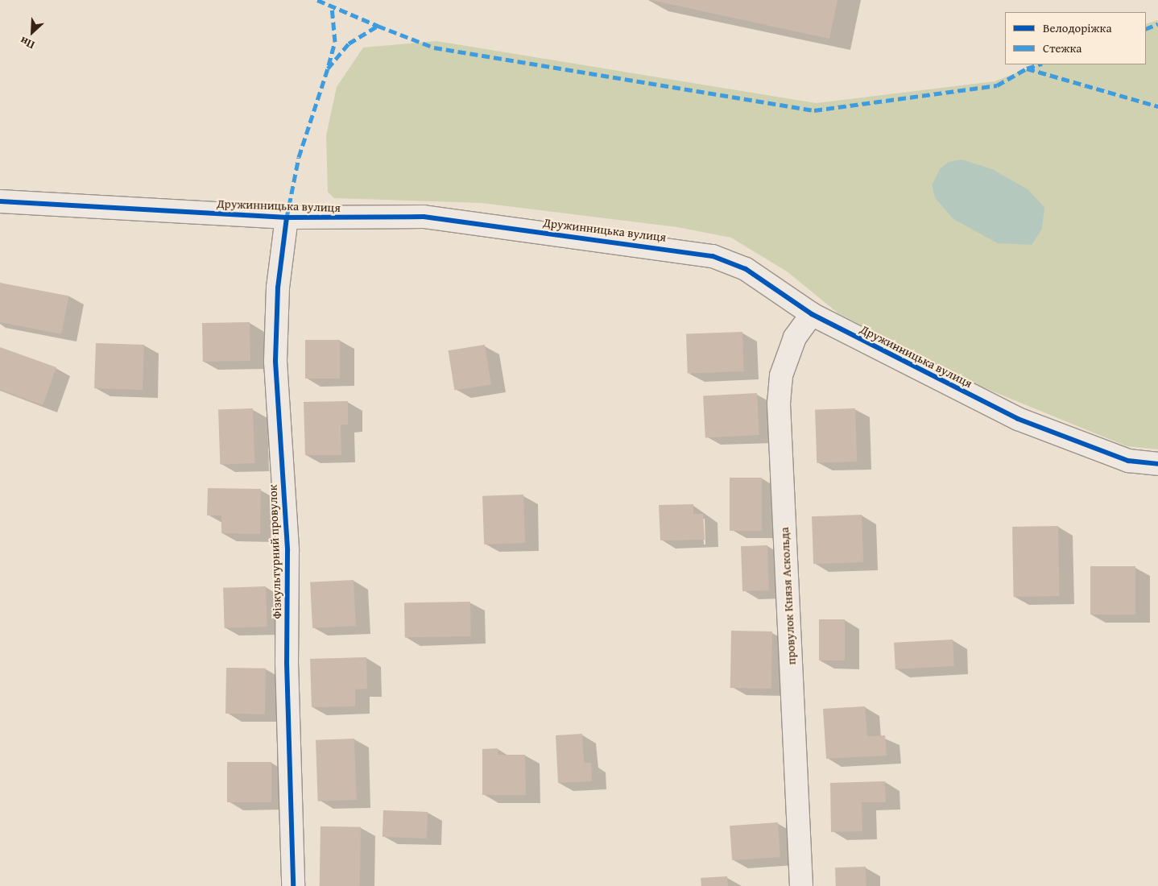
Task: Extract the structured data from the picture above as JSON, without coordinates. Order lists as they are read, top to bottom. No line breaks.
{"streets":{"street":["Дружинницька вулиця","Фізкультурний провулок","провулок Князя Аскольда"]},"crossings":[["Дружинницька вулиця","Фізкультурний провулок"],["Дружинницька вулиця","провулок Князя Аскольда"]],"legend":["Велодоріжка","Стежка"],"north":"bottom left"}
